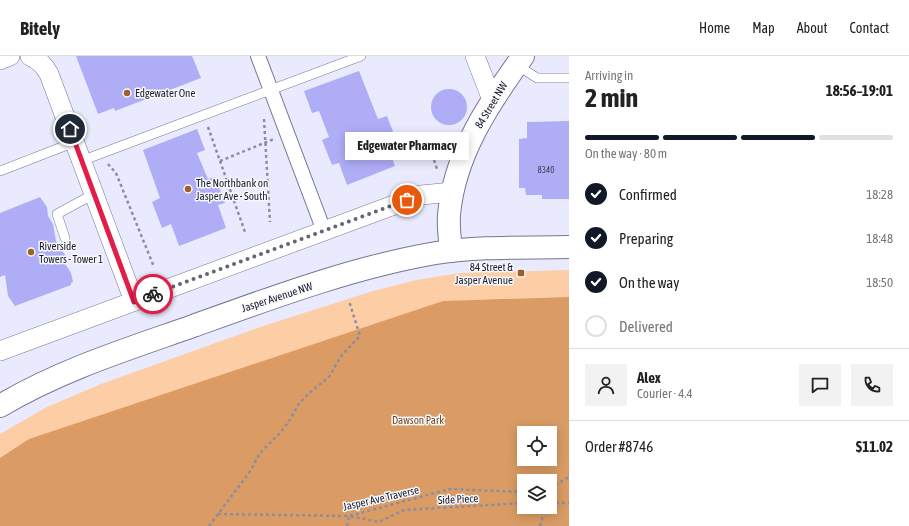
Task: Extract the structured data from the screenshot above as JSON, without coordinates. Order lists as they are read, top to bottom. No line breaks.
{"streets":{"main road":["84 Street NW","Jasper Avenue NW"],"path":["Jasper Ave Traverse","Side Piece"]},"crossings":[["84 Street NW","Jasper Avenue NW"],["Jasper Ave Traverse","Side Piece"]],"parks":["Dawson Park"],"places":{"other":["Edgewater One","The Northbank on Jasper Ave - South","Edgewater Pharmacy","Riverside Towers - Tower 1"],"transit":["84 Street & Jasper Avenue"]},"house_numbers":["8340"],"page":{"header":"Bitely","nav":["Home","Map","About","Contact"],"heading":["2 min","Arriving in","18:56–19:01"],"panel":["Alex","Courier · 4.4","Order #8746","$11.02"],"bar":"On the way · 80 m","bubble":"Edgewater Pharmacy","list":[["Confirmed","18:28"],["Preparing","18:48"],["On the way","18:50"],"Delivered"]}}
